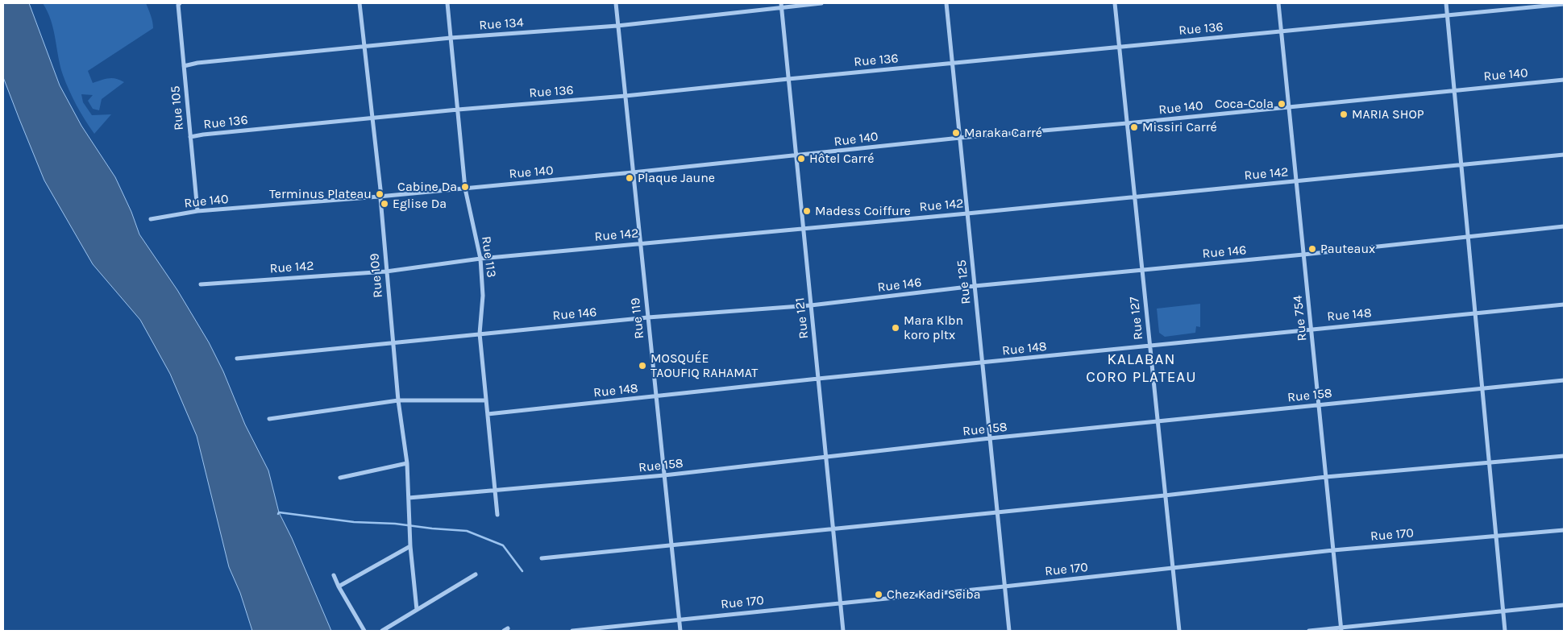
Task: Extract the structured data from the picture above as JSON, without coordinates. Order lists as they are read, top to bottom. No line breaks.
{"streets":{"street":["Rue 134","Rue 136","Rue 140","Rue 105","Rue 142","Rue 146","Rue 113","Rue 109","Rue 125","Rue 148","Rue 119","Rue 121","Rue 127","Rue 754","Rue 158","Rue 170"]},"crossings":[["Rue 134","Rue 105"],["Rue 134","Rue 113"],["Rue 134","Rue 109"],["Rue 134","Rue 119"],["Rue 134","Rue 121"],["Rue 136","Rue 105"],["Rue 136","Rue 113"],["Rue 136","Rue 109"],["Rue 136","Rue 125"],["Rue 136","Rue 119"],["Rue 136","Rue 121"],["Rue 136","Rue 127"],["Rue 136","Rue 754"],["Rue 140","Rue 105"],["Rue 140","Rue 113"],["Rue 140","Rue 109"],["Rue 140","Rue 125"],["Rue 140","Rue 119"],["Rue 140","Rue 121"],["Rue 140","Rue 127"],["Rue 140","Rue 754"],["Rue 142","Rue 113"],["Rue 142","Rue 109"],["Rue 142","Rue 125"],["Rue 142","Rue 119"],["Rue 142","Rue 121"],["Rue 142","Rue 127"],["Rue 142","Rue 754"],["Rue 146","Rue 113"],["Rue 146","Rue 109"],["Rue 146","Rue 125"],["Rue 146","Rue 119"],["Rue 146","Rue 121"],["Rue 146","Rue 127"],["Rue 146","Rue 754"],["Rue 113","Rue 148"],["Rue 113","Rue 158"],["Rue 109","Rue 158"],["Rue 125","Rue 148"],["Rue 125","Rue 158"],["Rue 125","Rue 170"],["Rue 148","Rue 119"],["Rue 148","Rue 121"],["Rue 148","Rue 127"],["Rue 148","Rue 754"],["Rue 119","Rue 158"],["Rue 119","Rue 170"],["Rue 121","Rue 158"],["Rue 121","Rue 170"],["Rue 127","Rue 158"],["Rue 127","Rue 170"],["Rue 754","Rue 158"],["Rue 754","Rue 170"]],"districts":["KALABAN CORO PLATEAU"],"places":["Coca-Cola","MARIA SHOP","Missiri Carré","Maraka Carré","Hôtel Carré","Plaque Jaune","Cabine Da","Terminus Plateau","Eglise Da","Madess Coiffure","Pauteaux","Mara Klbn koro pltx","MOSQUÉE TAOUFIQ RAHAMAT","Chez Kadi Seiba"]}
